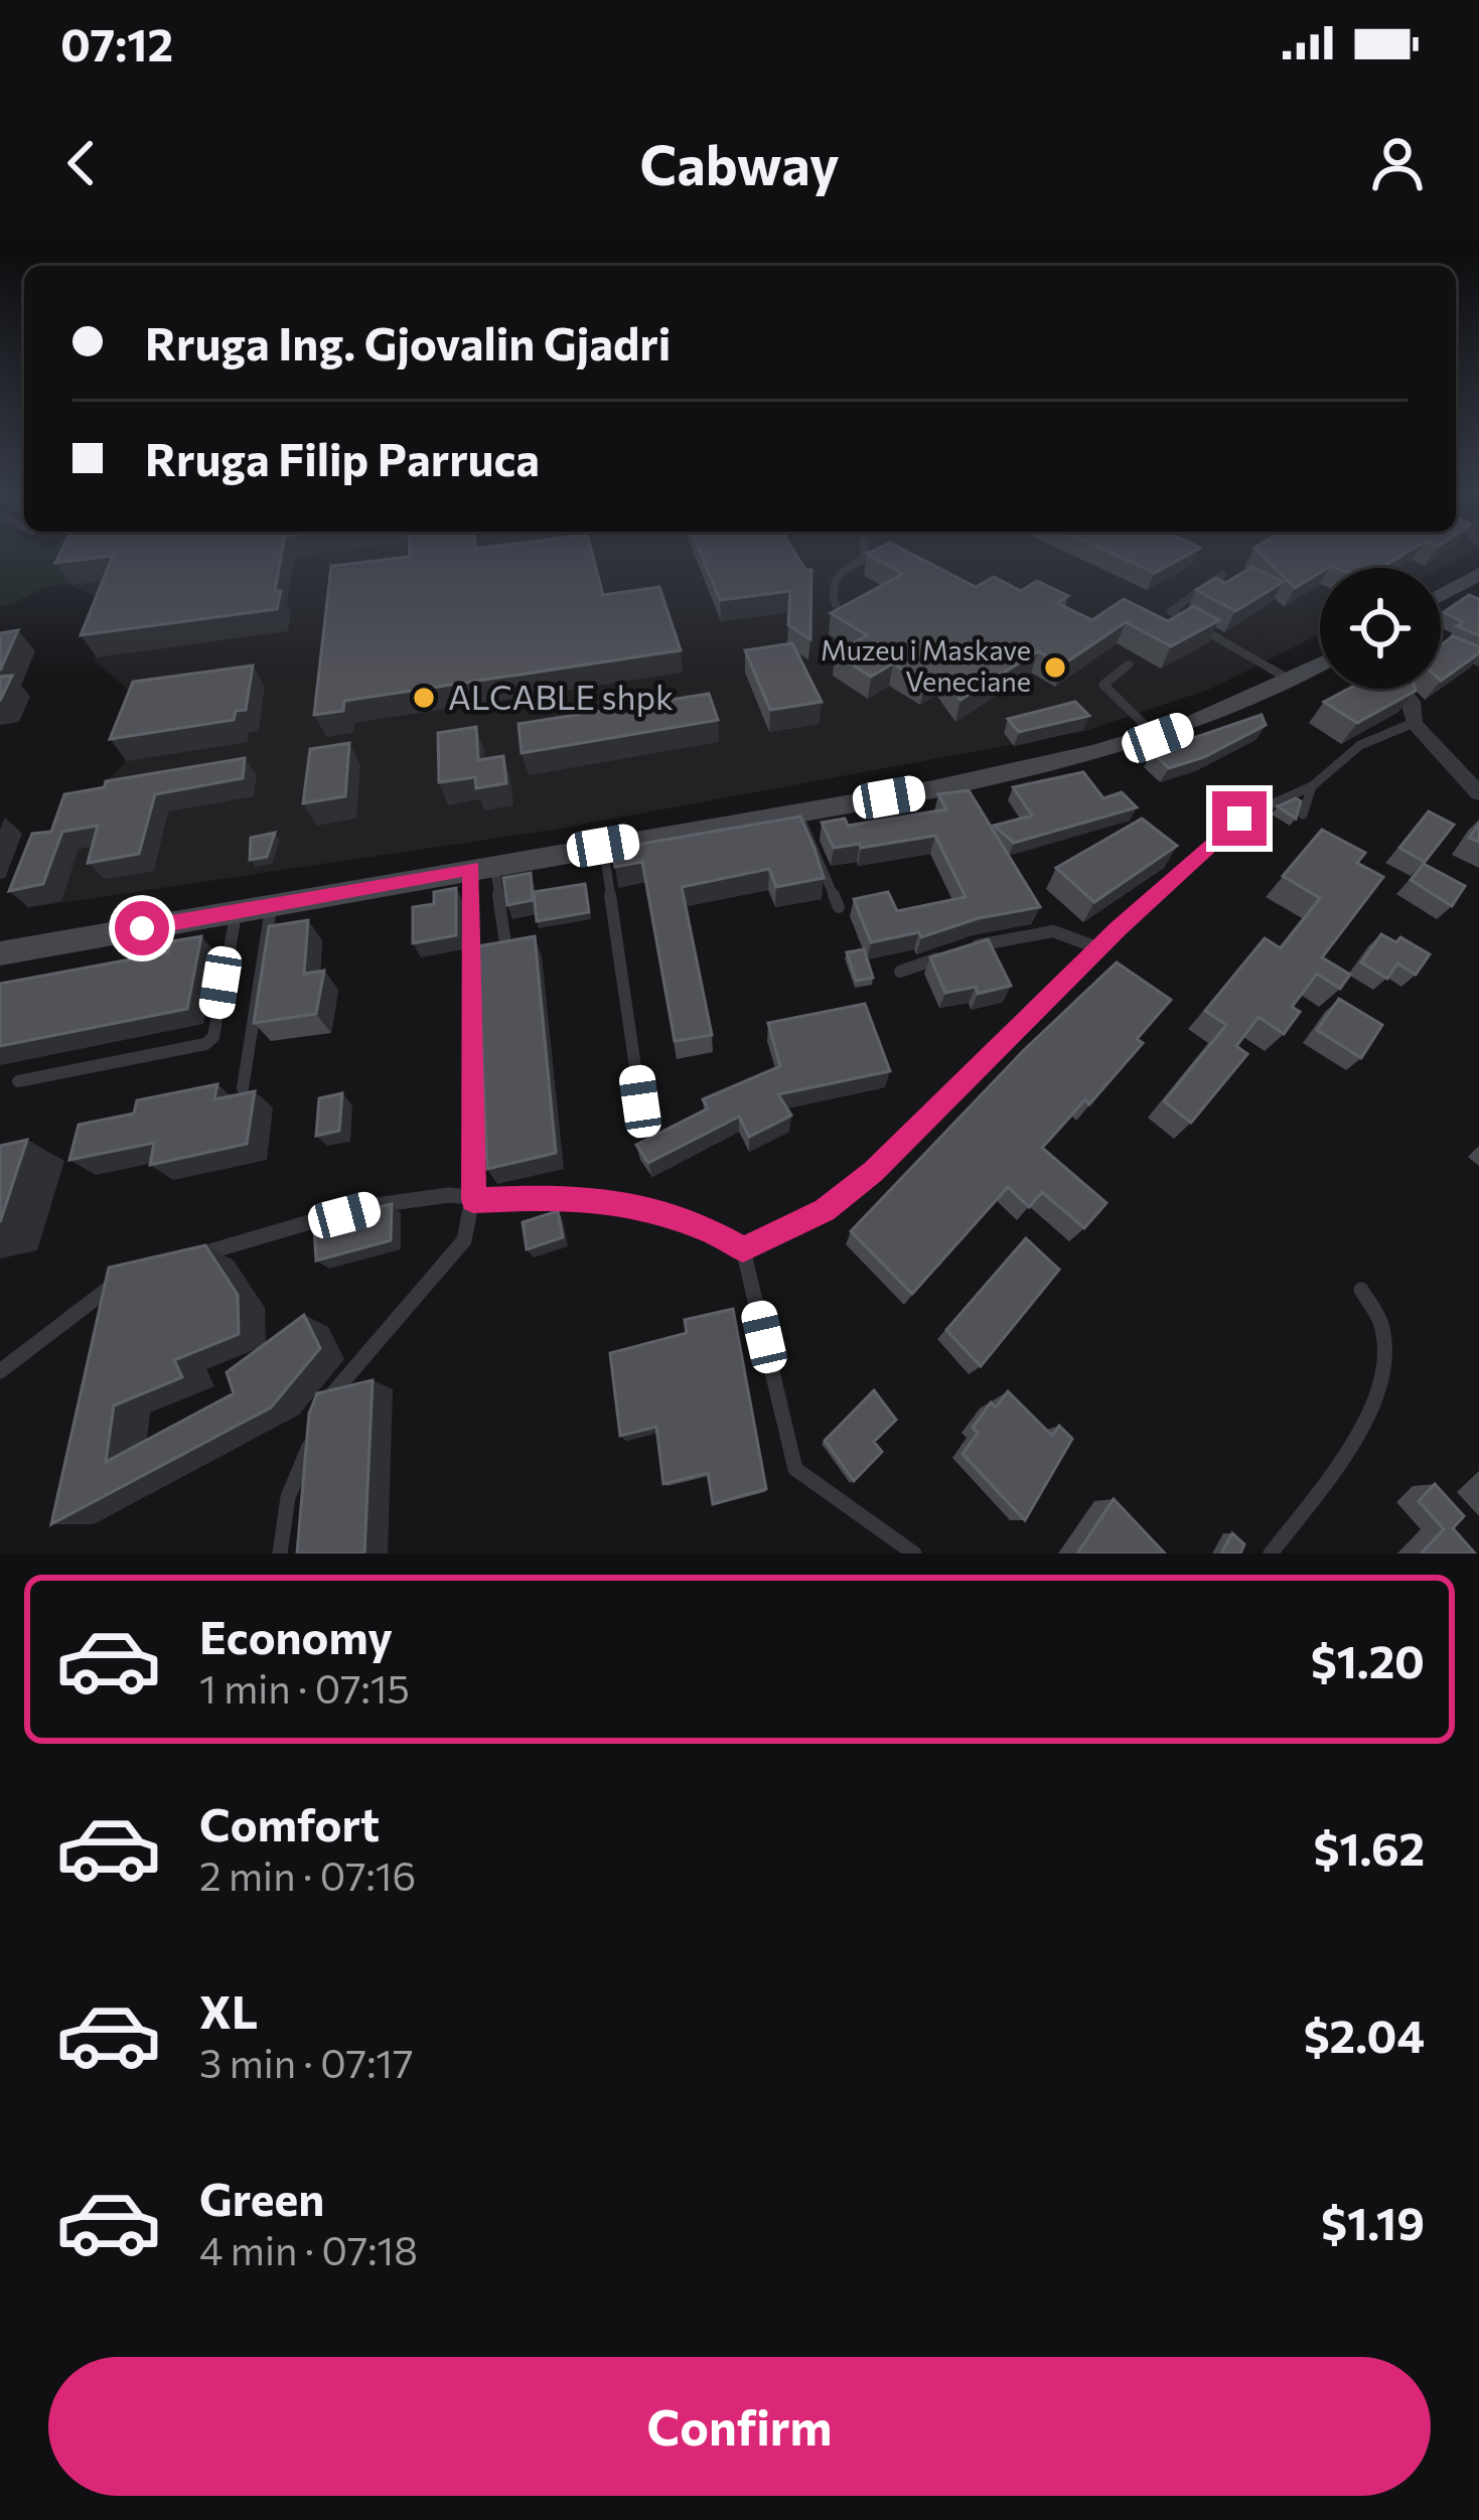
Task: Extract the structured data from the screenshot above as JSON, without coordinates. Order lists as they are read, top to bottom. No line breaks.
{"places":["Muzeu i Maskave Veneciane","ALCABLE shpk"],"page":{"status":"07:12","header":"Cabway","banner":["Rruga Ing. Gjovalin Gjadri","Rruga Filip Parruca"],"list":[{"name":"Economy","note":"1 min · 07:15","value":"$1.20"},{"name":"Comfort","note":"2 min · 07:16","value":"$1.62"},{"name":"XL","note":"3 min · 07:17","value":"$2.04"},{"name":"Green","note":"4 min · 07:18","value":"$1.19"}],"buttons":"Confirm"}}
